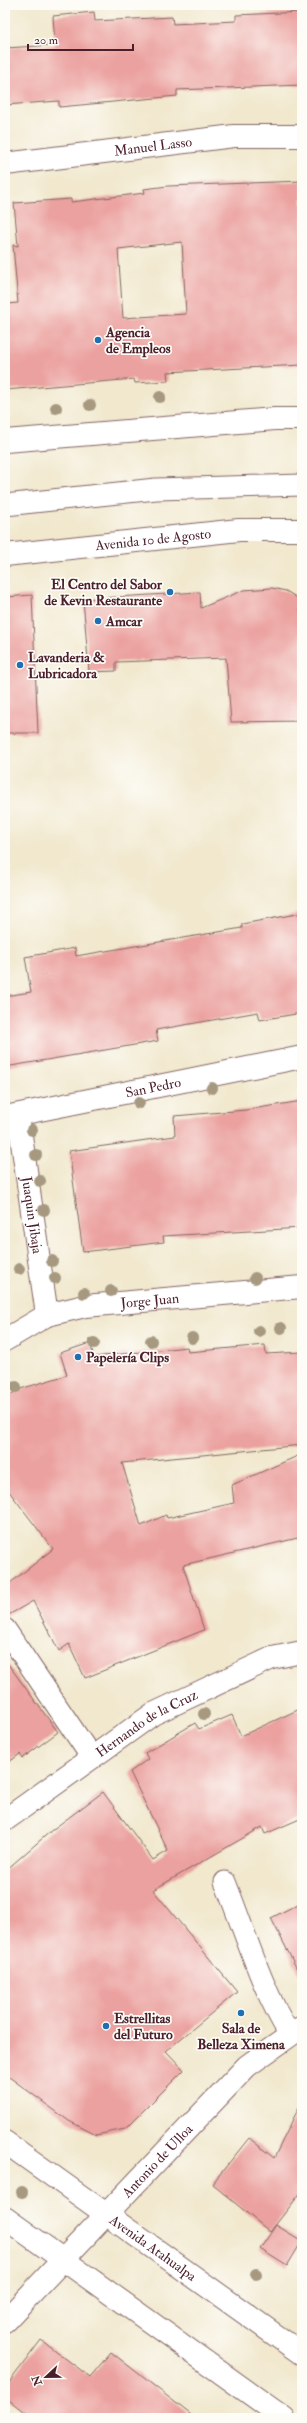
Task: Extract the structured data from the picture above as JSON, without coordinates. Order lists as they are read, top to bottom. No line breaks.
{"streets":{"street":["Manuel Lasso","Avenida 10 de Agosto","San Pedro","Juaquin Jibaja","Jorge Juan","Hernando de la Cruz","Antonio de Ulloa","Avenida Atahualpa"]},"crossings":[["San Pedro","Juaquin Jibaja"],["Juaquin Jibaja","Jorge Juan"],["Antonio de Ulloa","Avenida Atahualpa"]],"places":["Agencia de Empleos","El Centro del Sabor de Kevin Restaurante","Amcar","Lavanderia & Lubricadora","Papelería Clips","Sala de Belleza Ximena","Estrellitas del Futuro"],"scale_bar":"20 m","north":"left"}
